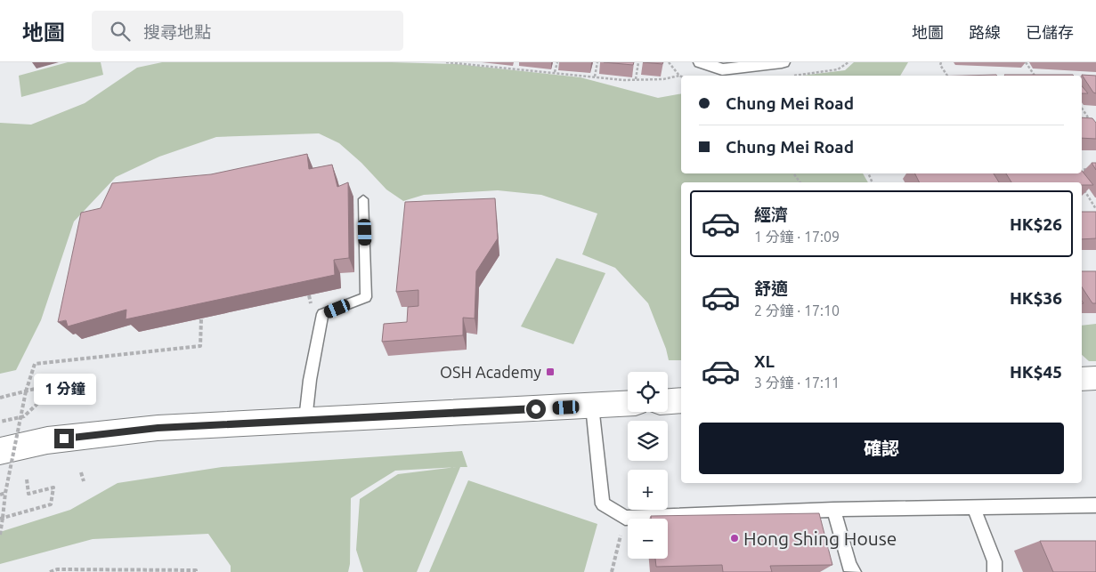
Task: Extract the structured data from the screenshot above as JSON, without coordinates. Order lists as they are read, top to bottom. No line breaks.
{"places":{"transit":["OSH Academy"],"other":["Hong Shing House"]},"page":{"header":"地圖","search":"搜尋地點","nav":["地圖","路線","已儲存"],"banner":["Chung Mei Road","Chung Mei Road"],"list":[{"name":"經濟","note":"1 分鐘 · 17:09","value":"HK$26"},{"name":"舒適","note":"2 分鐘 · 17:10","value":"HK$36"},{"name":"XL","note":"3 分鐘 · 17:11","value":"HK$45"}],"map_buttons":["+","−"],"bubble":"1 分鐘","buttons":"確認"}}
